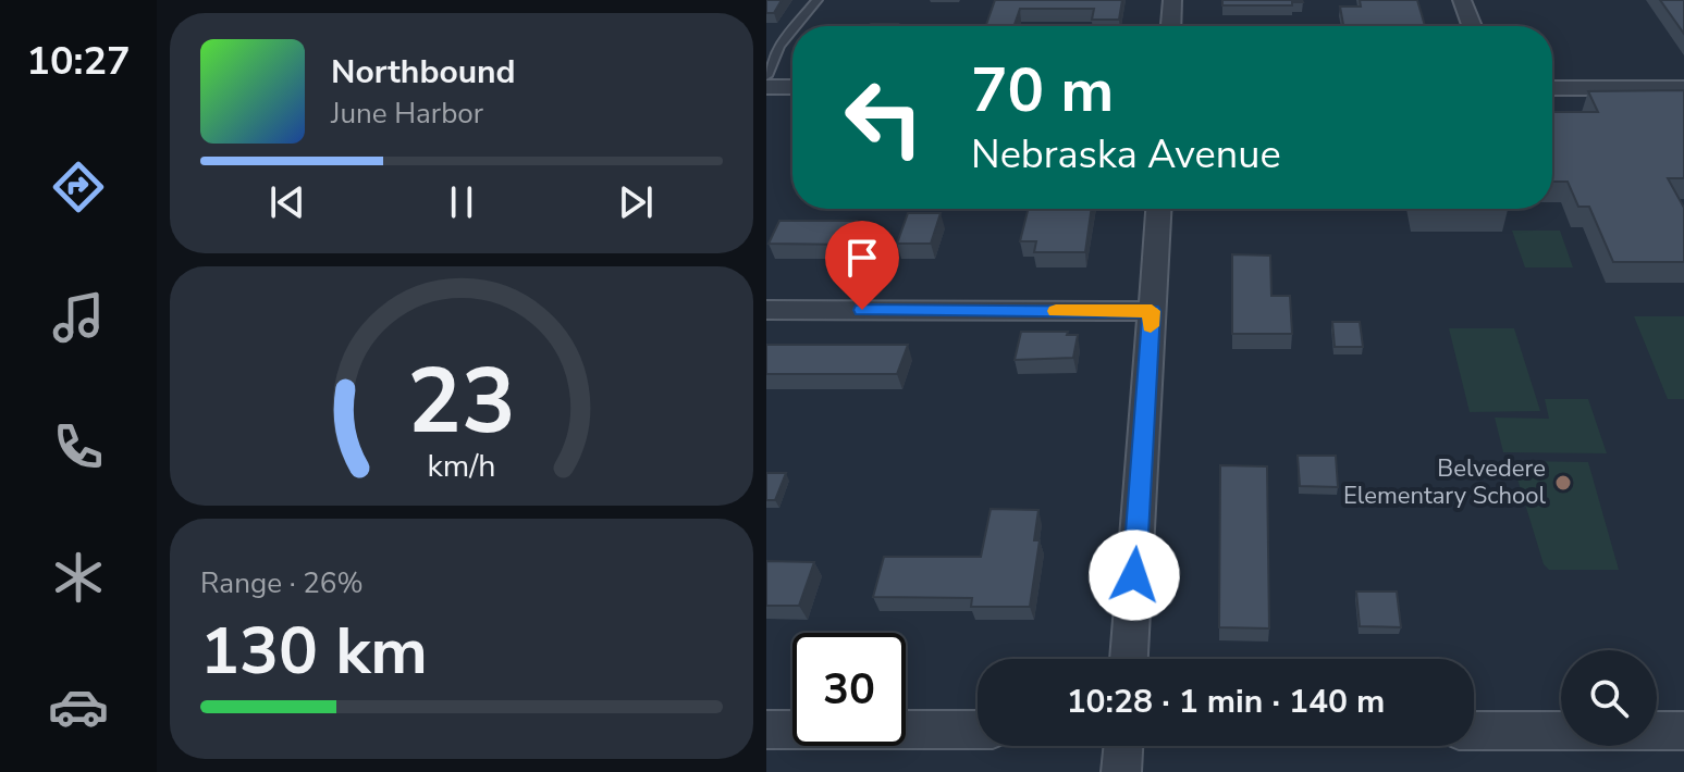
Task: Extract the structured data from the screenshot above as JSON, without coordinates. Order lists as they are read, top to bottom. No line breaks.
{"places":["Belvedere Elementary School"],"page":{"tabs":"10:27","turn":["70 m","Nebraska Avenue"],"song":["Northbound","June Harbor"],"tile":["Range · 26%","130 km"],"limit":"30","trip":"10:28 · 1 min · 140 m","gauge":["23","km/h"]}}
